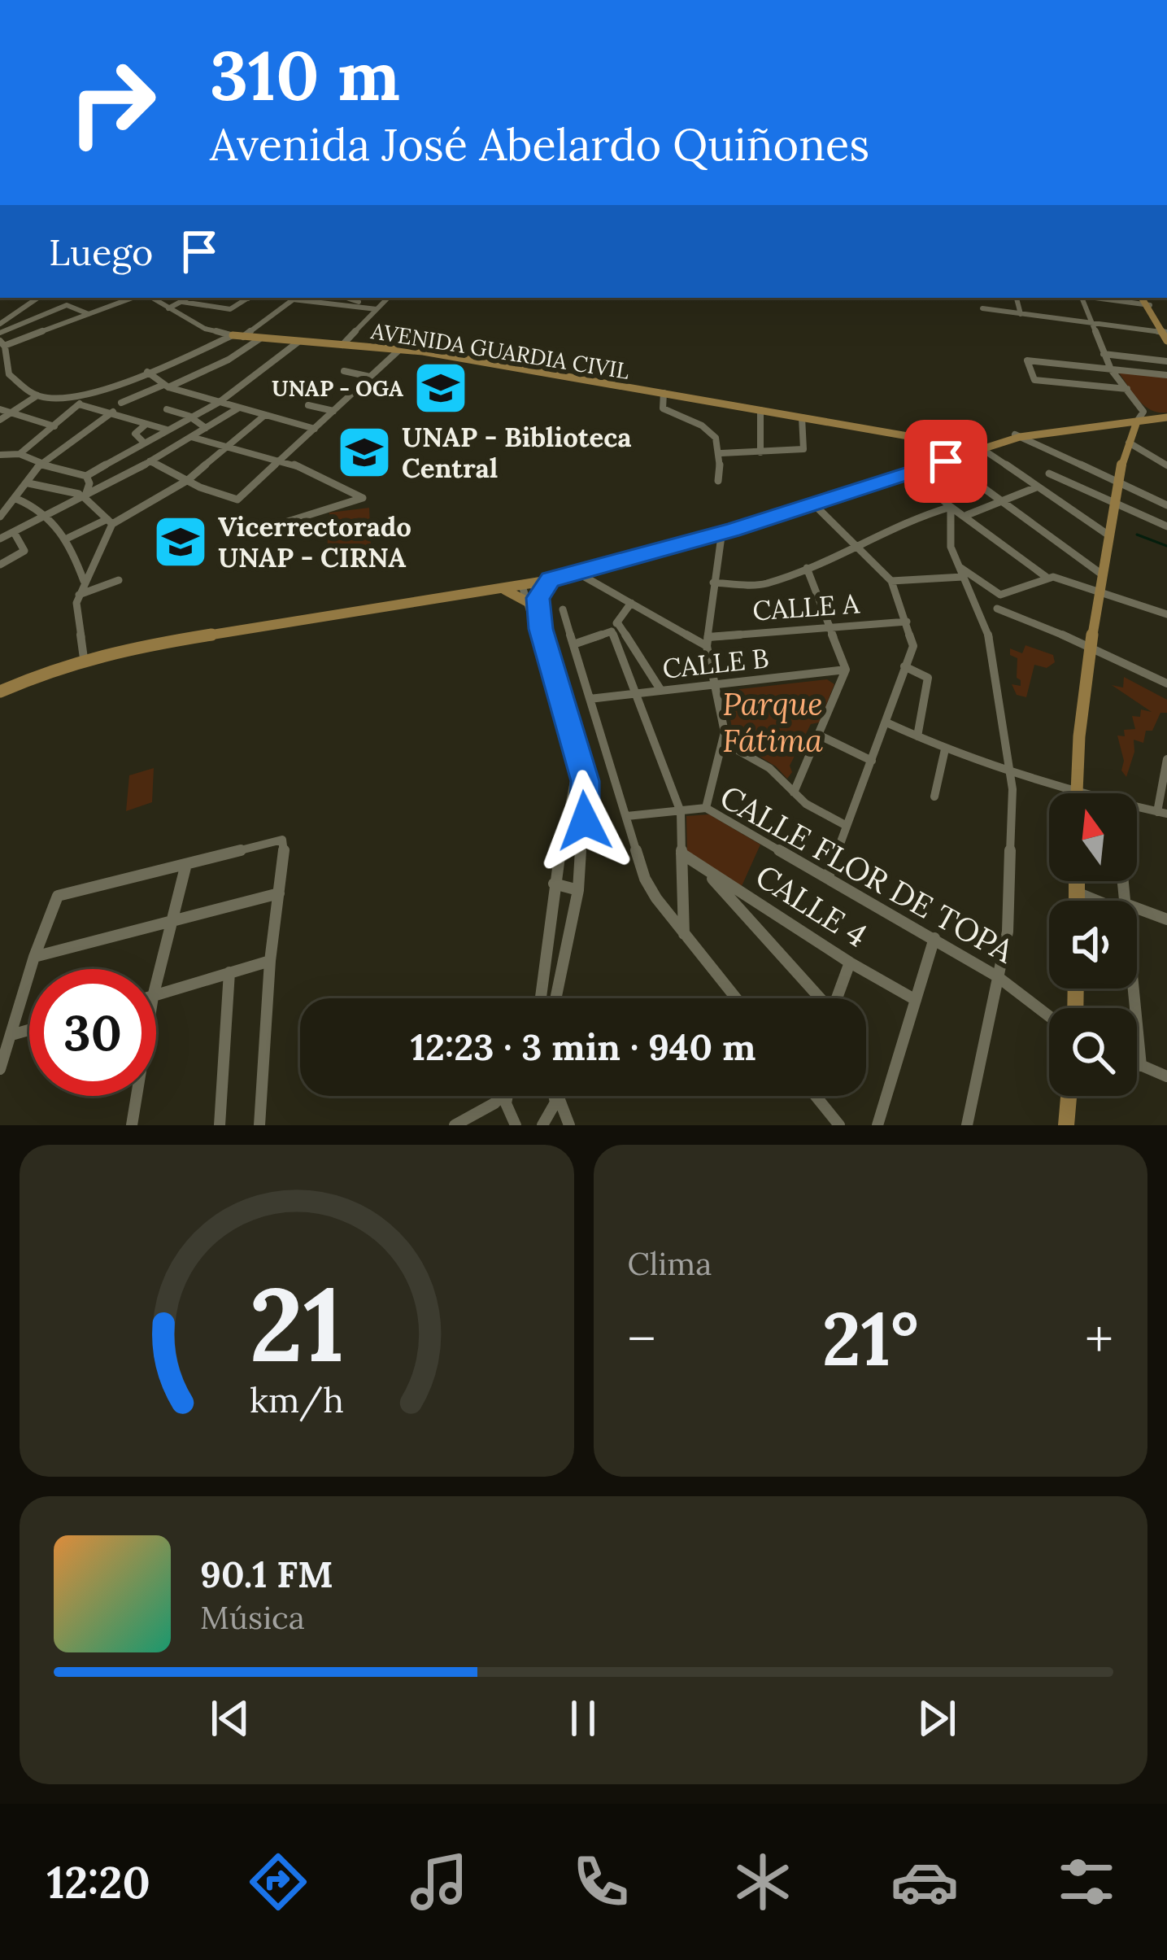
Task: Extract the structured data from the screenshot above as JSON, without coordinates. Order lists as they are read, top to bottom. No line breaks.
{"streets":{"main road":["AVENIDA GUARDIA CIVIL"],"street":["CALLE A","CALLE B","CALLE FLOR DE TOPA","CALLE 4"]},"parks":["Parque Fátima"],"places":{"school or university":["UNAP - OGA","UNAP - Biblioteca Central","Vicerrectorado UNAP - CIRNA"]},"north":"top","page":{"turn":["310 m","Avenida José Abelardo Quiñones"],"then":"Luego","limit":"30","trip":"12:23 · 3 min · 940 m","tile":"Clima","heat":["−","21°","+"],"song":["90.1 FM","Música"],"tabs":"12:20","gauge":["21","km/h"]}}
